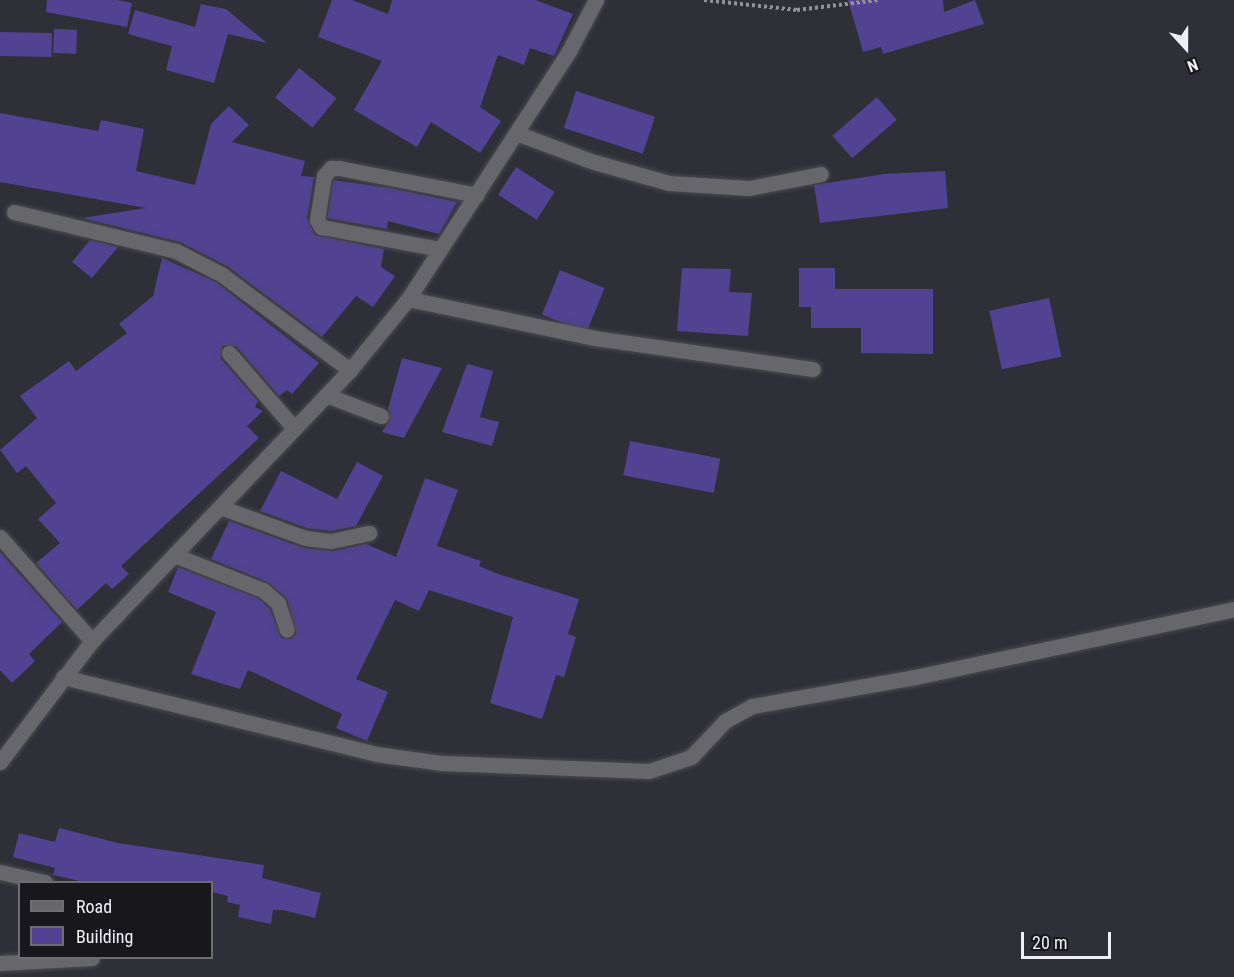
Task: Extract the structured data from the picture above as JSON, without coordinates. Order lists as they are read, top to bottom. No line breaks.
{"legend":["Road","Building"],"scale_bar":"20 m","north":"bottom"}
